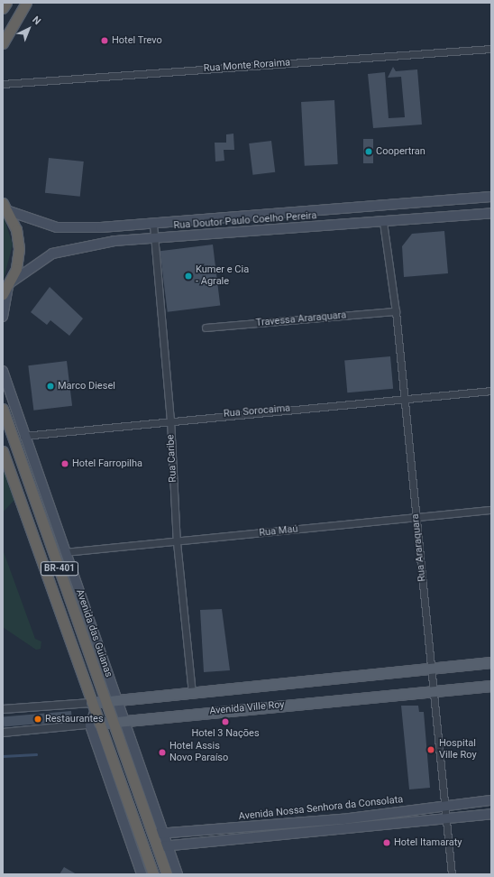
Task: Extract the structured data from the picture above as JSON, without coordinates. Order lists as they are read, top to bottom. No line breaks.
{"streets":{"highway":["BR-401","Avenida das Guianas"],"main road":["Rua Doutor Paulo Coelho Pereira","Avenida Ville Roy","Avenida Nossa Senhora da Consolata"],"street":["Rua Monte Roraima","Travessa Araraquara","Rua Sorocaima","Rua Caribe","Rua Maú","Rua Araraquara"]},"crossings":[["Rua Doutor Paulo Coelho Pereira","Rua Caribe"],["Rua Doutor Paulo Coelho Pereira","Rua Araraquara"],["Travessa Araraquara","Rua Araraquara"],["Rua Sorocaima","Rua Caribe"],["Rua Sorocaima","Rua Araraquara"],["Rua Sorocaima","Avenida das Guianas"],["Rua Caribe","Rua Maú"],["Rua Maú","Rua Araraquara"],["Rua Maú","Avenida das Guianas"],["Rua Araraquara","Avenida Ville Roy"],["Rua Araraquara","Avenida Nossa Senhora da Consolata"],["BR-401","Avenida Ville Roy"],["Avenida das Guianas","Avenida Ville Roy"],["Avenida das Guianas","Avenida Nossa Senhora da Consolata"]],"places":["Hotel Trevo","Coopertran","Kumer e Cia - Agrale","Marco Diesel","Hotel Farropilha","Restaurantes","Hotel 3 Nações","Hospital Ville Roy","Hotel Assis Novo Paraíso","Hotel Itamaraty"],"north":"top right"}
